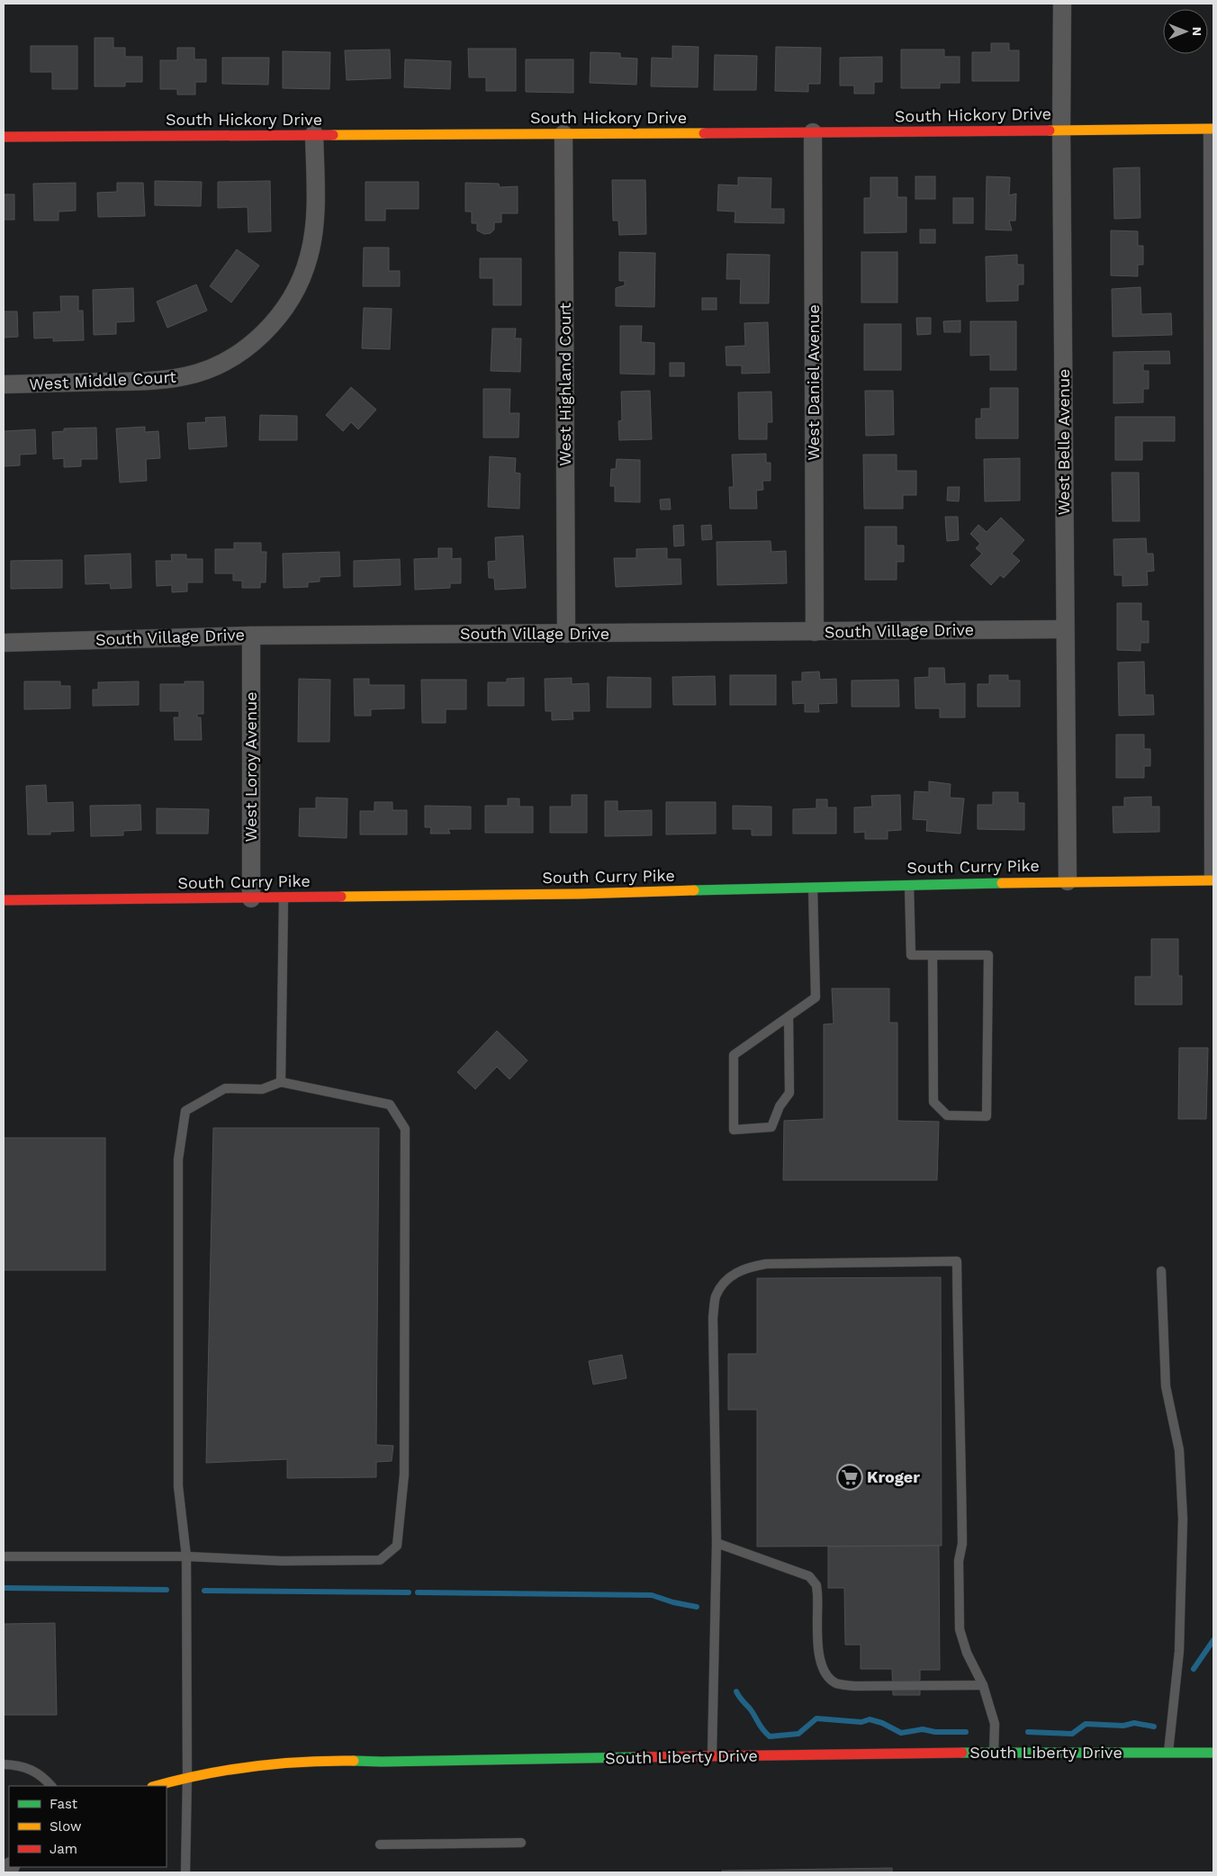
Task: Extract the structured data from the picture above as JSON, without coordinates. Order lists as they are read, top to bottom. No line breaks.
{"streets":{"street":["South Hickory Drive","West Middle Court","West Daniel Avenue","West Highland Court","West Belle Avenue","South Village Drive","West Loroy Avenue","South Curry Pike","South Liberty Drive"]},"crossings":[["South Hickory Drive","West Middle Court"],["South Hickory Drive","West Daniel Avenue"],["South Hickory Drive","West Highland Court"],["South Hickory Drive","West Belle Avenue"],["West Daniel Avenue","South Village Drive"],["West Highland Court","South Village Drive"],["West Belle Avenue","South Village Drive"],["West Belle Avenue","South Curry Pike"],["South Village Drive","West Loroy Avenue"],["West Loroy Avenue","South Curry Pike"]],"places":{"supermarket":["Kroger"]},"legend":["Fast","Slow","Jam"],"north":"right"}
